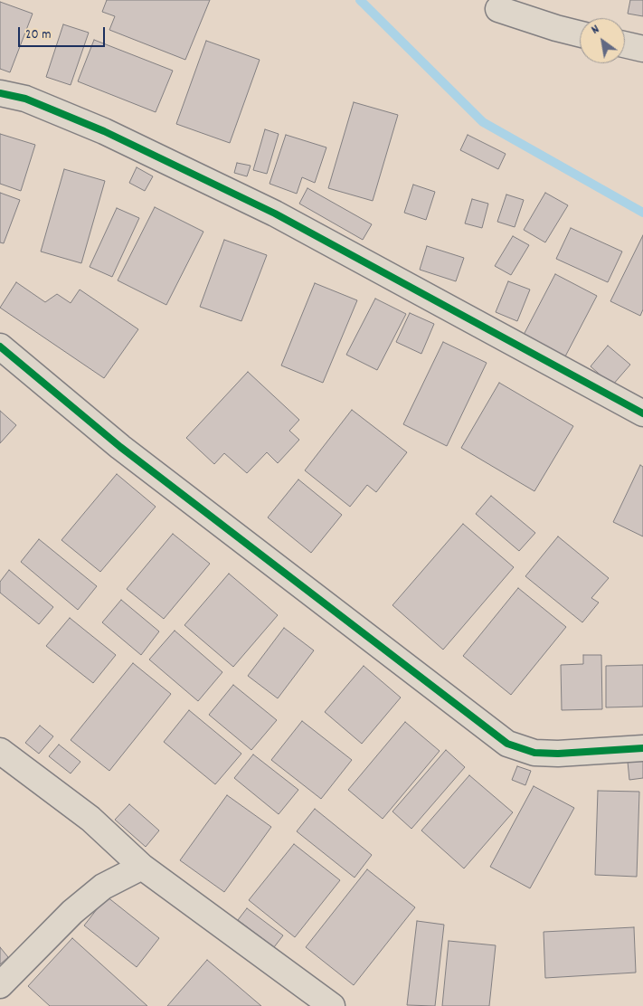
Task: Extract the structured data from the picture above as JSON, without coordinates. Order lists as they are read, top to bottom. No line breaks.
{"scale_bar":"20 m","north":"top left"}
